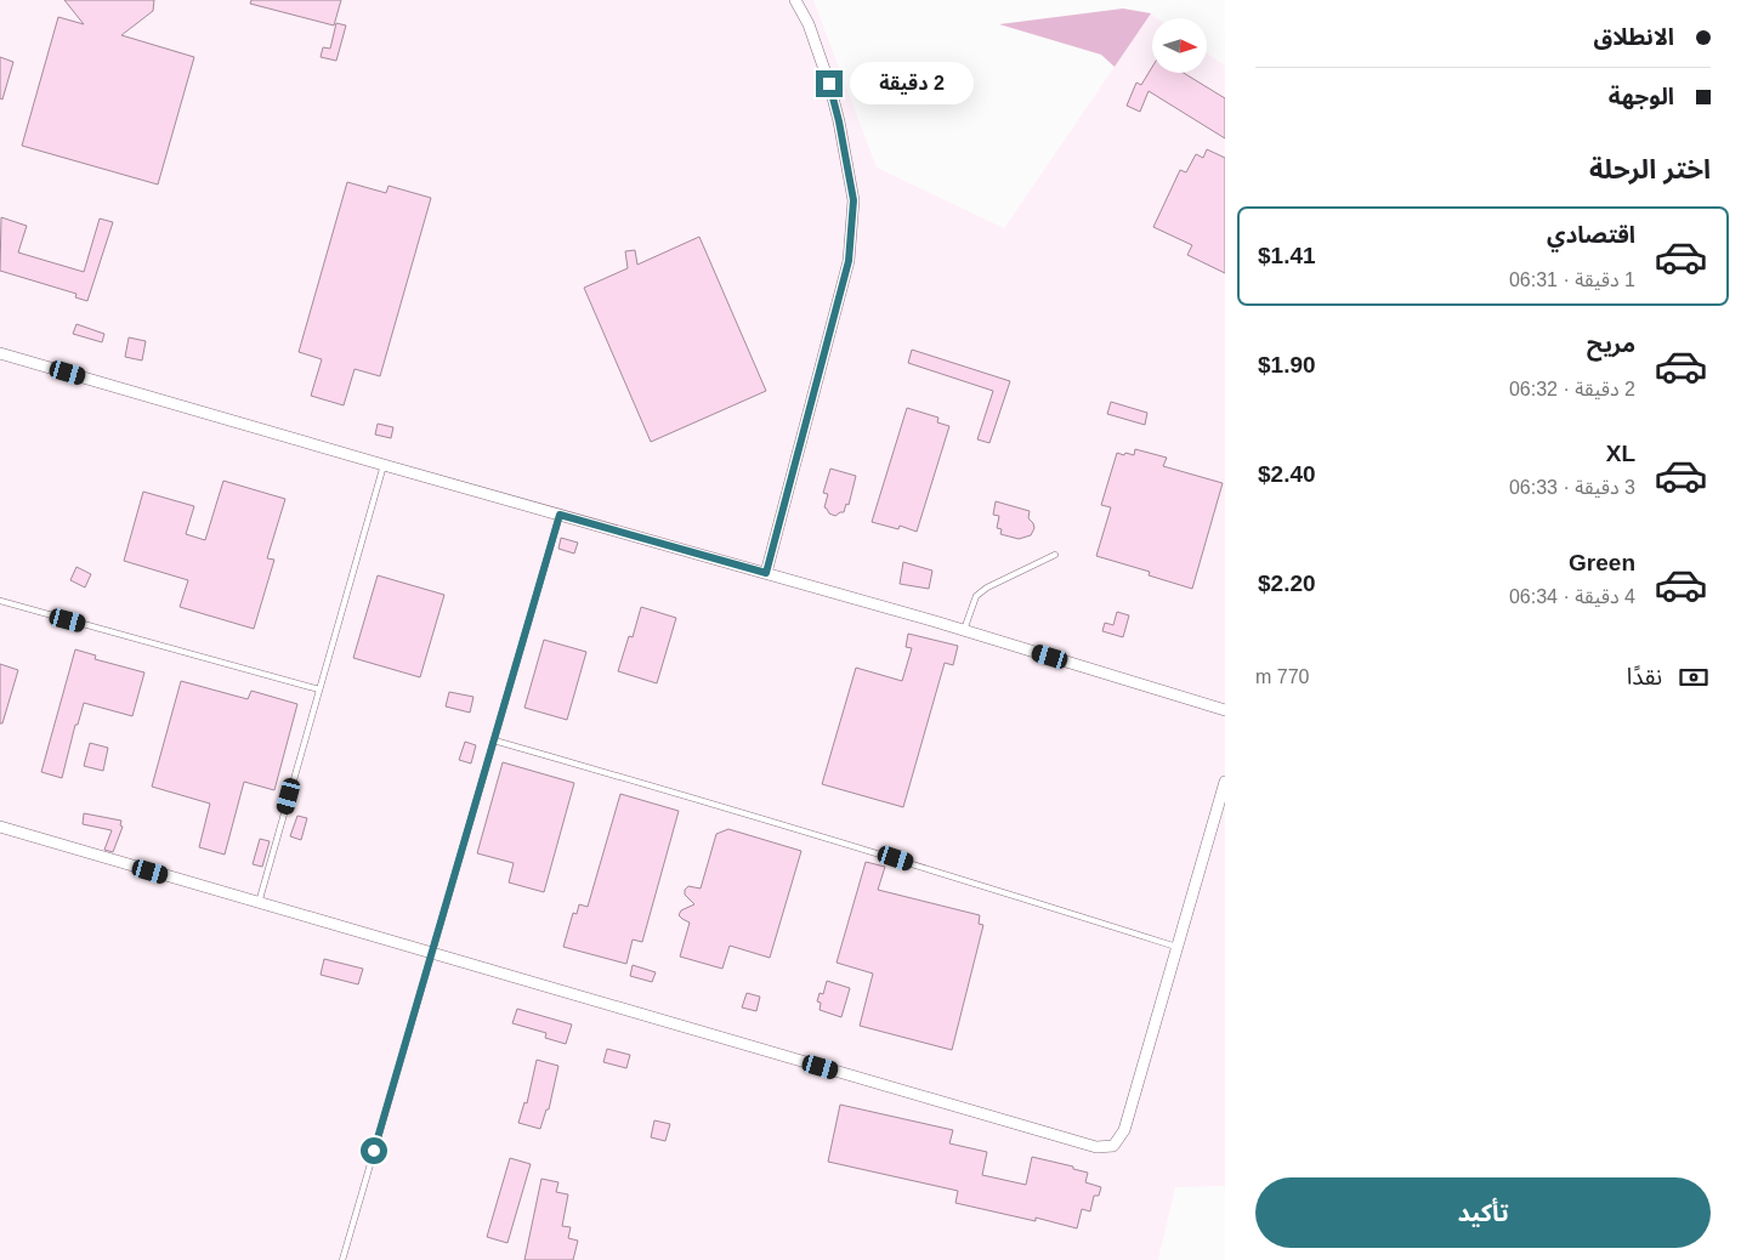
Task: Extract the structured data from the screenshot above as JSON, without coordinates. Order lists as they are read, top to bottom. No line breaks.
{"north":"right","page":{"banner":["الانطلاق","الوجهة"],"bubble":"2 دقيقة","heading":"اختر الرحلة","list":[{"name":"اقتصادي","note":"1 دقيقة · 06:31","value":"$1.41"},{"name":"مريح","note":"2 دقيقة · 06:32","value":"$1.90"},{"name":"XL","note":"3 دقيقة · 06:33","value":"$2.40"},{"name":"Green","note":"4 دقيقة · 06:34","value":"$2.20"}],"pay":["نقدًا","770 m"],"buttons":"تأكيد"}}
